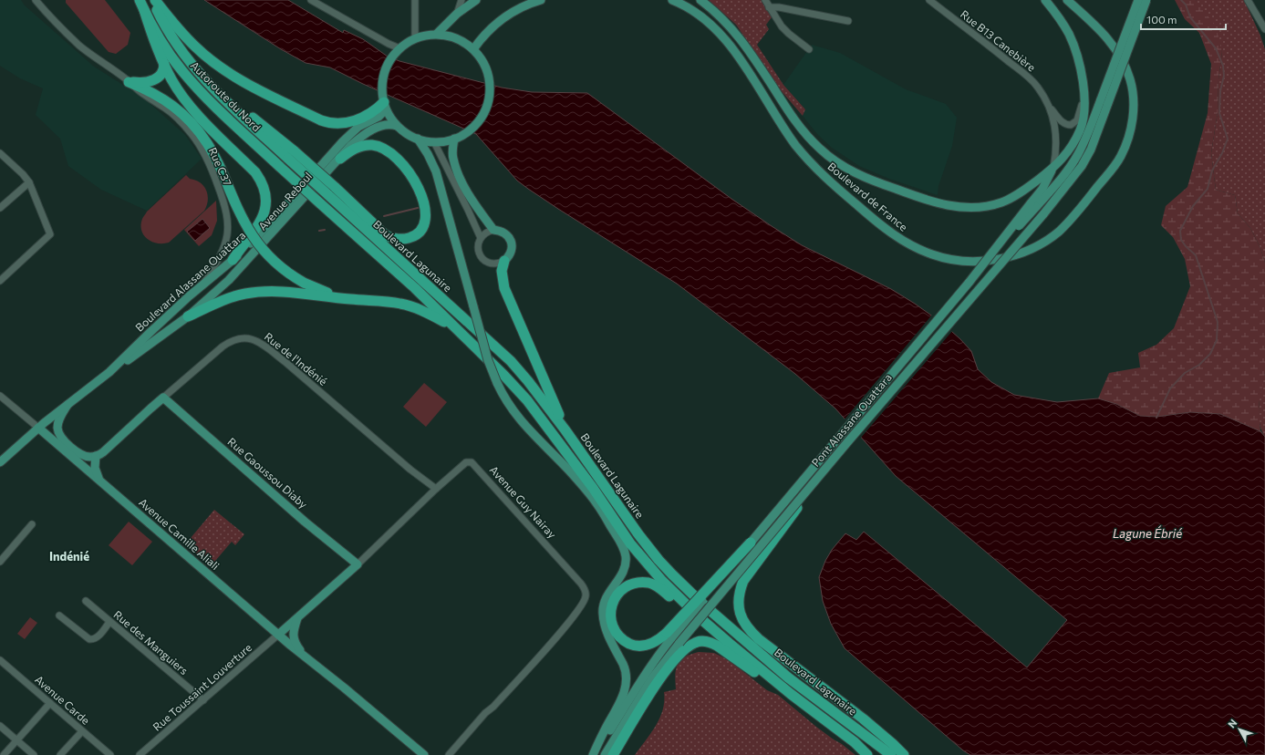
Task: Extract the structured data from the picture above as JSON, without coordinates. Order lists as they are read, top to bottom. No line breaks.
{"streets":{"highway":["Autoroute du Nord","Boulevard Lagunaire"],"main road":["Boulevard de France","Avenue Reboul","Boulevard Alassane Ouattara","Rue de l'Indénié","Pont Alassane Ouattara","Rue Gaoussou Diaby","Avenue Guy Nairay","Avenue Camille Aliali"],"street":["Rue B13 Canebière","Rue C37","Rue des Manguiers","Rue Toussaint Louverture","Avenue Carde"]},"crossings":[["Autoroute du Nord","Boulevard Lagunaire"],["Rue C37","Boulevard Alassane Ouattara"],["Avenue Reboul","Boulevard Alassane Ouattara"],["Boulevard Alassane Ouattara","Avenue Camille Aliali"],["Rue de l'Indénié","Rue Gaoussou Diaby"],["Rue de l'Indénié","Avenue Guy Nairay"],["Rue Gaoussou Diaby","Avenue Guy Nairay"],["Avenue Guy Nairay","Avenue Camille Aliali"],["Avenue Guy Nairay","Rue Toussaint Louverture"],["Avenue Camille Aliali","Rue Toussaint Louverture"],["Rue des Manguiers","Rue Toussaint Louverture"]],"districts":["Indénié"],"water":["Lagune Ébrié"],"scale_bar":"100 m","north":"top left"}
